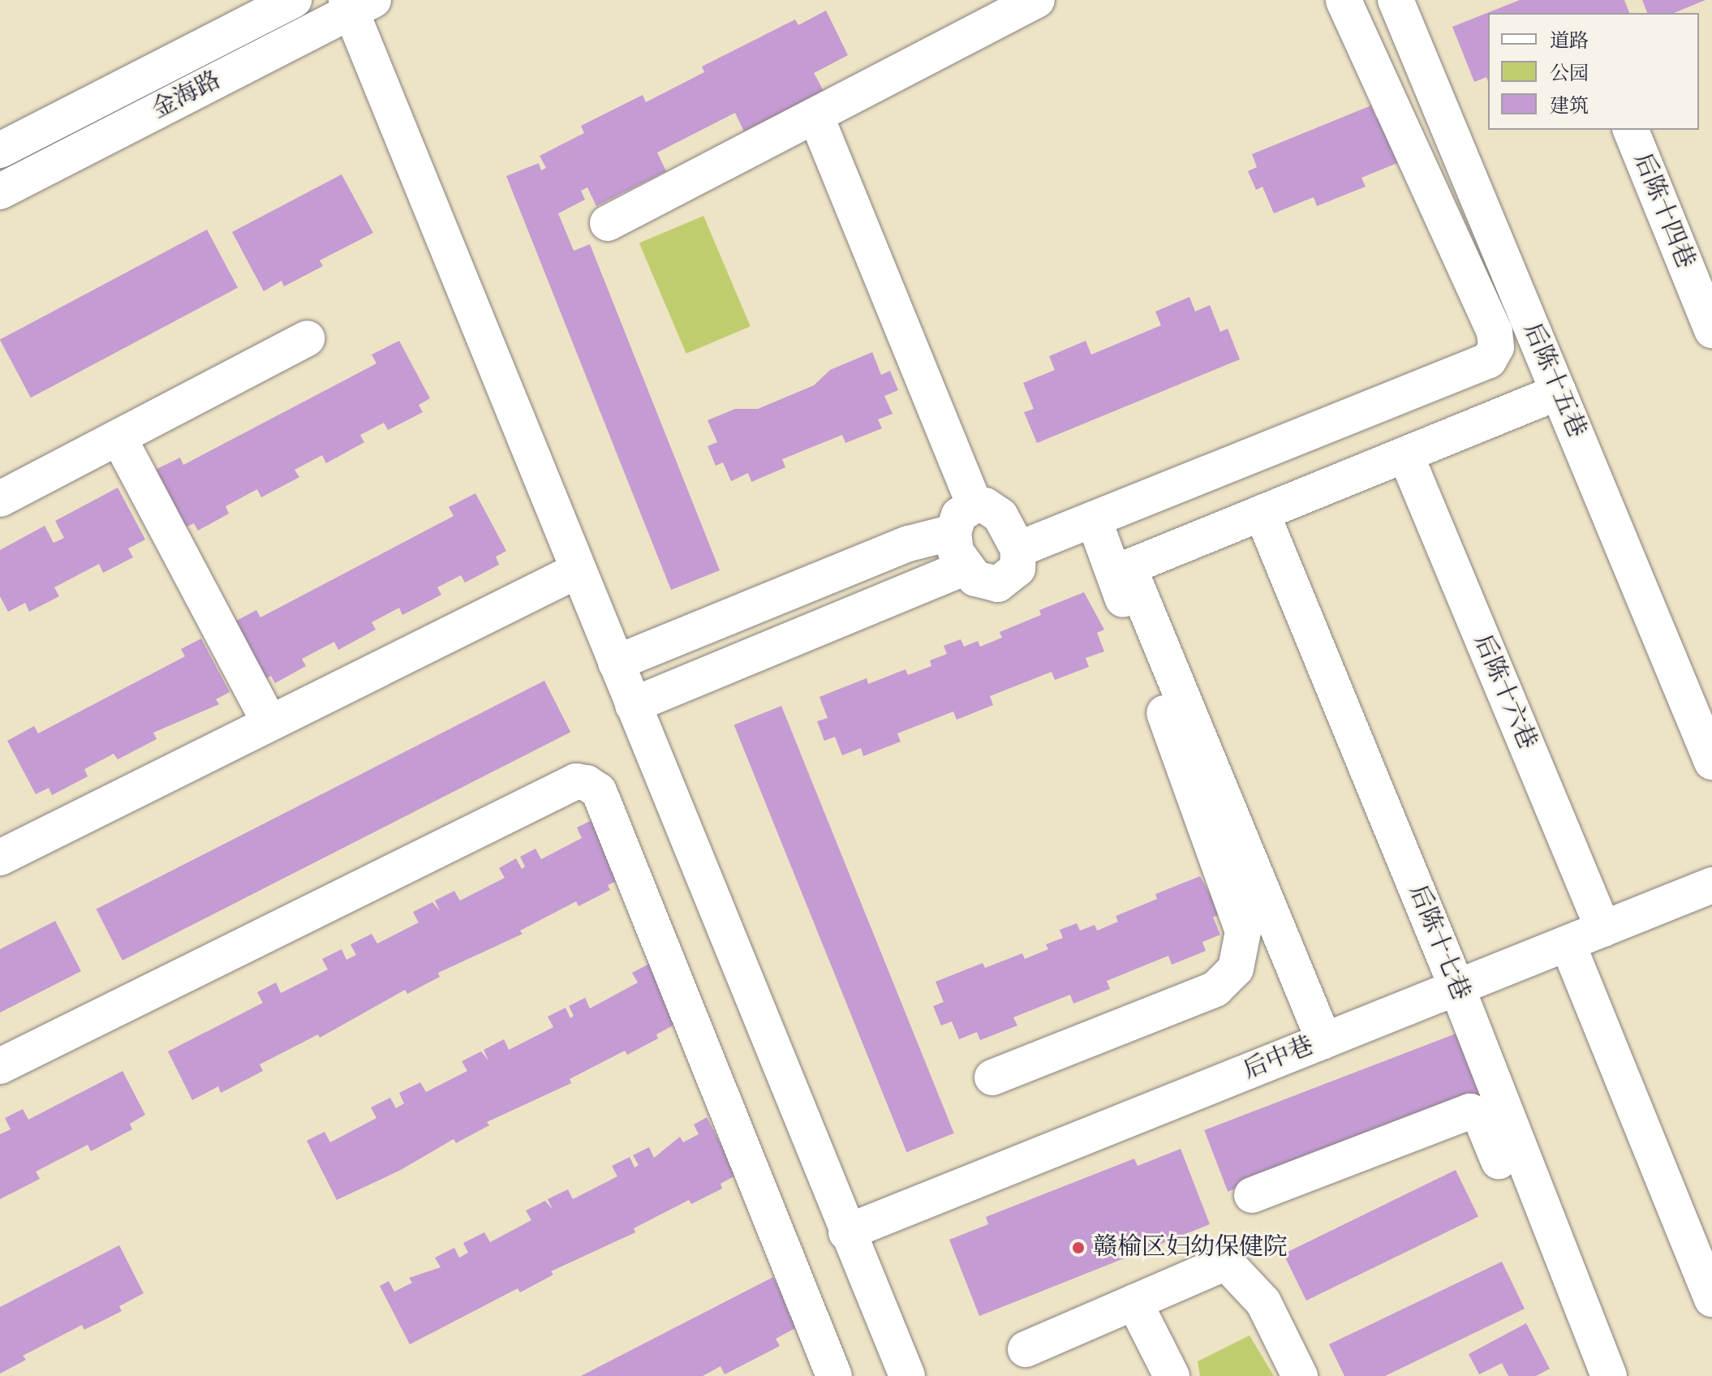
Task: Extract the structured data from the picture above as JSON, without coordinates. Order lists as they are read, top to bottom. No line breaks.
{"streets":{"street":["金海路","后陈十四巷","后陈十五巷","后陈十六巷","后陈十七巷","后中巷"]},"crossings":[["后陈十六巷","后中巷"],["后陈十七巷","后中巷"]],"places":["赣榆区妇幼保健院"],"legend":["道路","公园","建筑"]}
